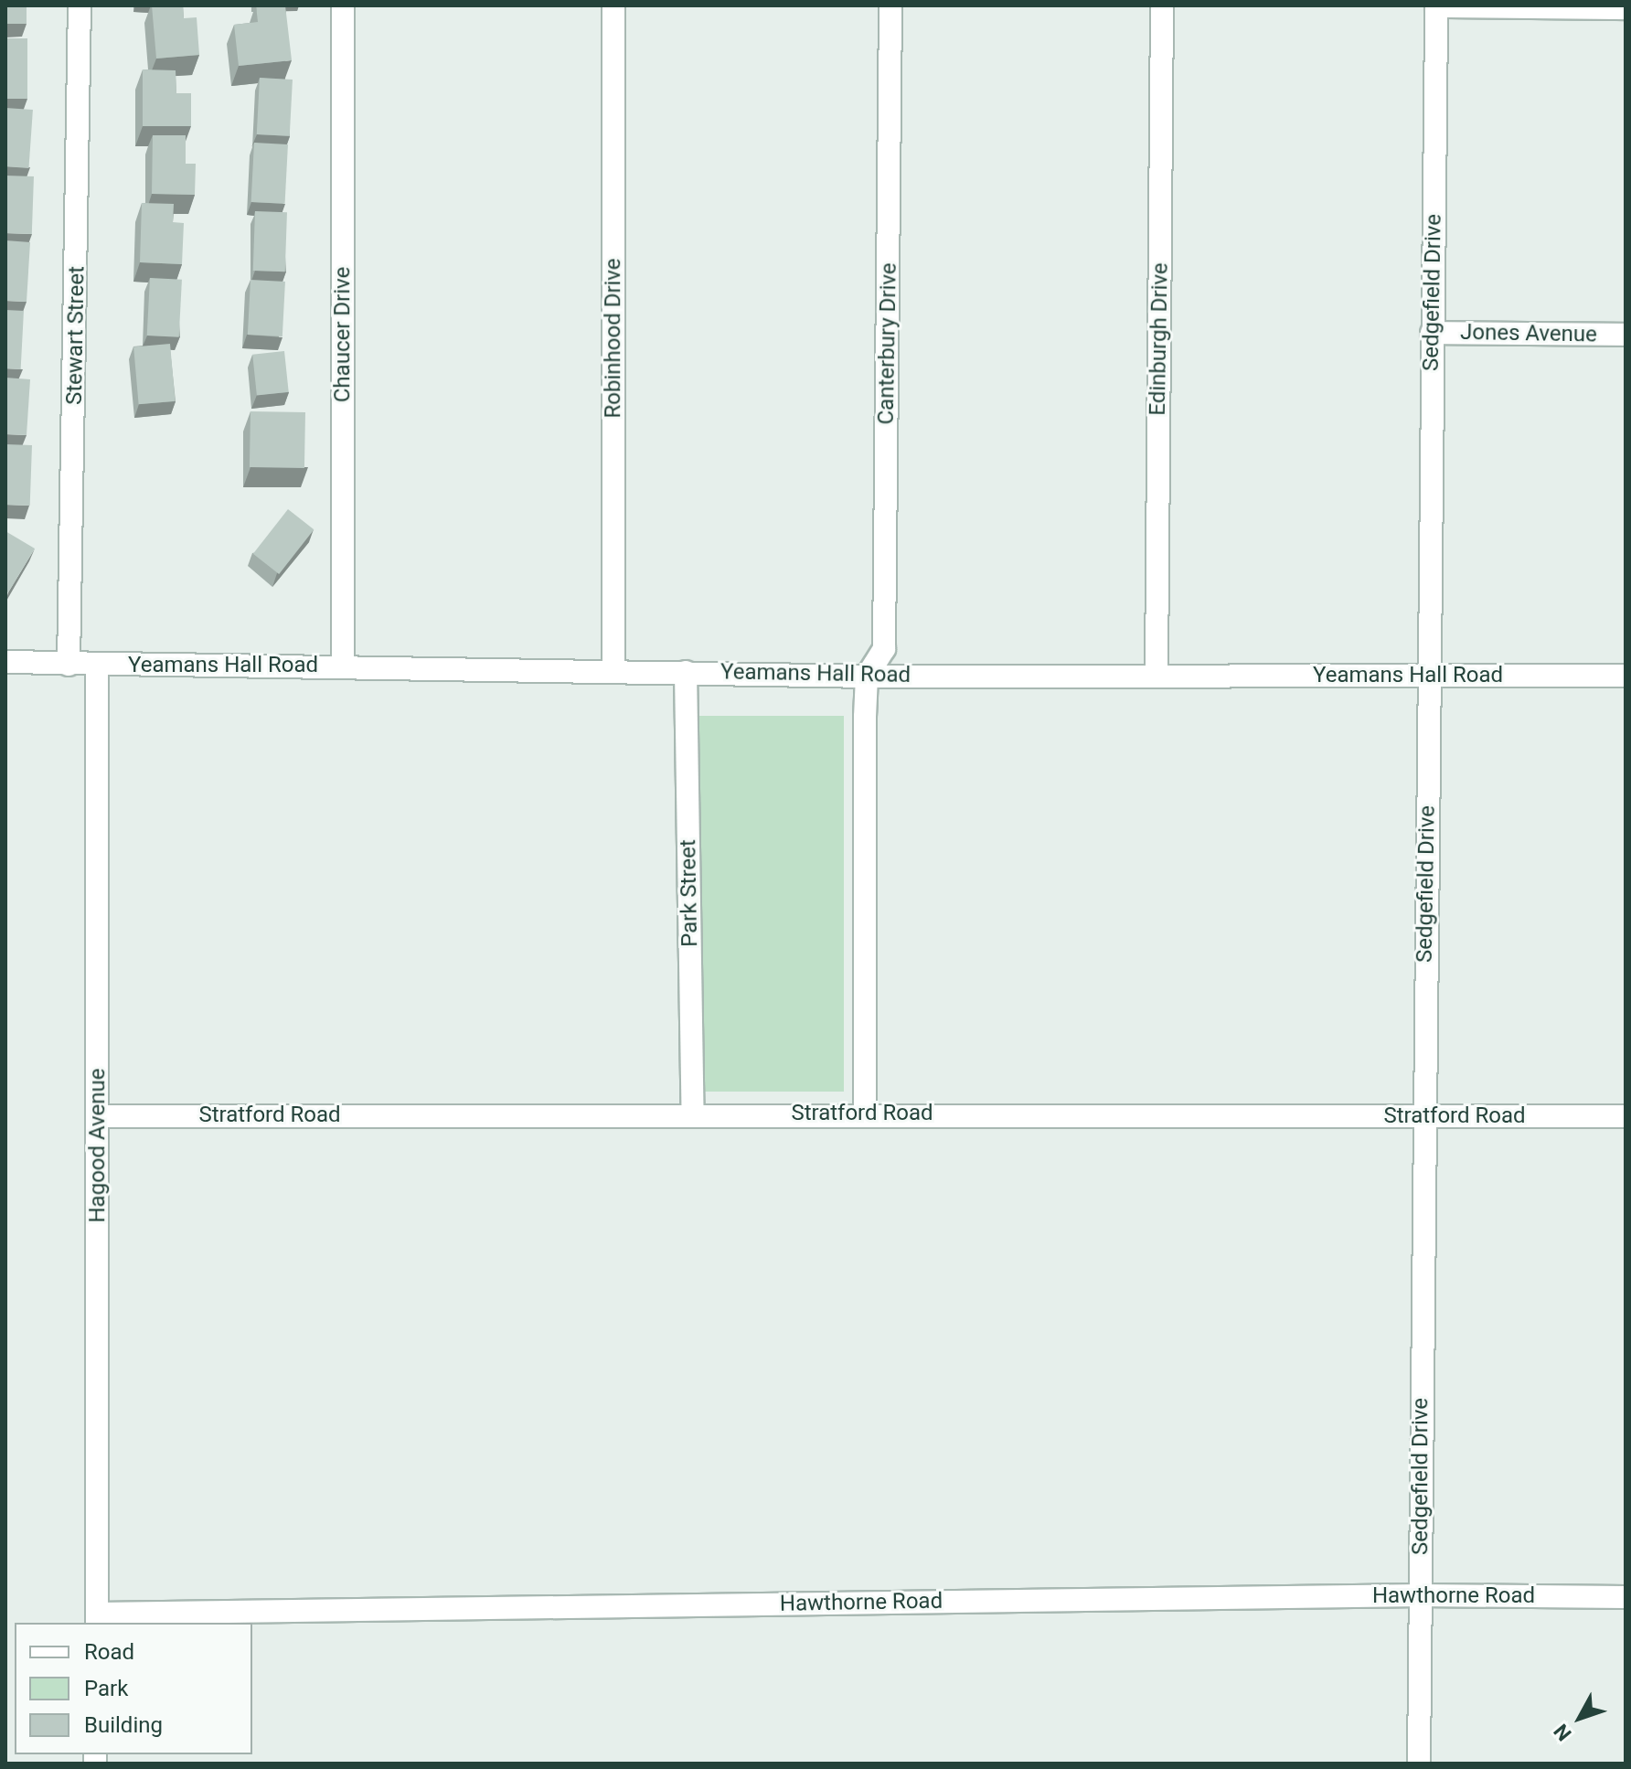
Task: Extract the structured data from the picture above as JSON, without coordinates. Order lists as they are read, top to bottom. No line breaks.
{"streets":{"street":["Sedgefield Drive","Jones Avenue","Chaucer Drive","Stewart Street","Robinhood Drive","Edinburgh Drive","Canterbury Drive","Yeamans Hall Road","Park Street","Stratford Road","Hagood Avenue","Hawthorne Road"]},"crossings":[["Sedgefield Drive","Jones Avenue"],["Sedgefield Drive","Yeamans Hall Road"],["Sedgefield Drive","Stratford Road"],["Sedgefield Drive","Hawthorne Road"],["Chaucer Drive","Yeamans Hall Road"],["Stewart Street","Yeamans Hall Road"],["Robinhood Drive","Yeamans Hall Road"],["Edinburgh Drive","Yeamans Hall Road"],["Canterbury Drive","Yeamans Hall Road"],["Yeamans Hall Road","Park Street"],["Yeamans Hall Road","Hagood Avenue"],["Park Street","Stratford Road"],["Stratford Road","Hagood Avenue"],["Hagood Avenue","Hawthorne Road"]],"legend":["Road","Park","Building"],"north":"bottom left"}
